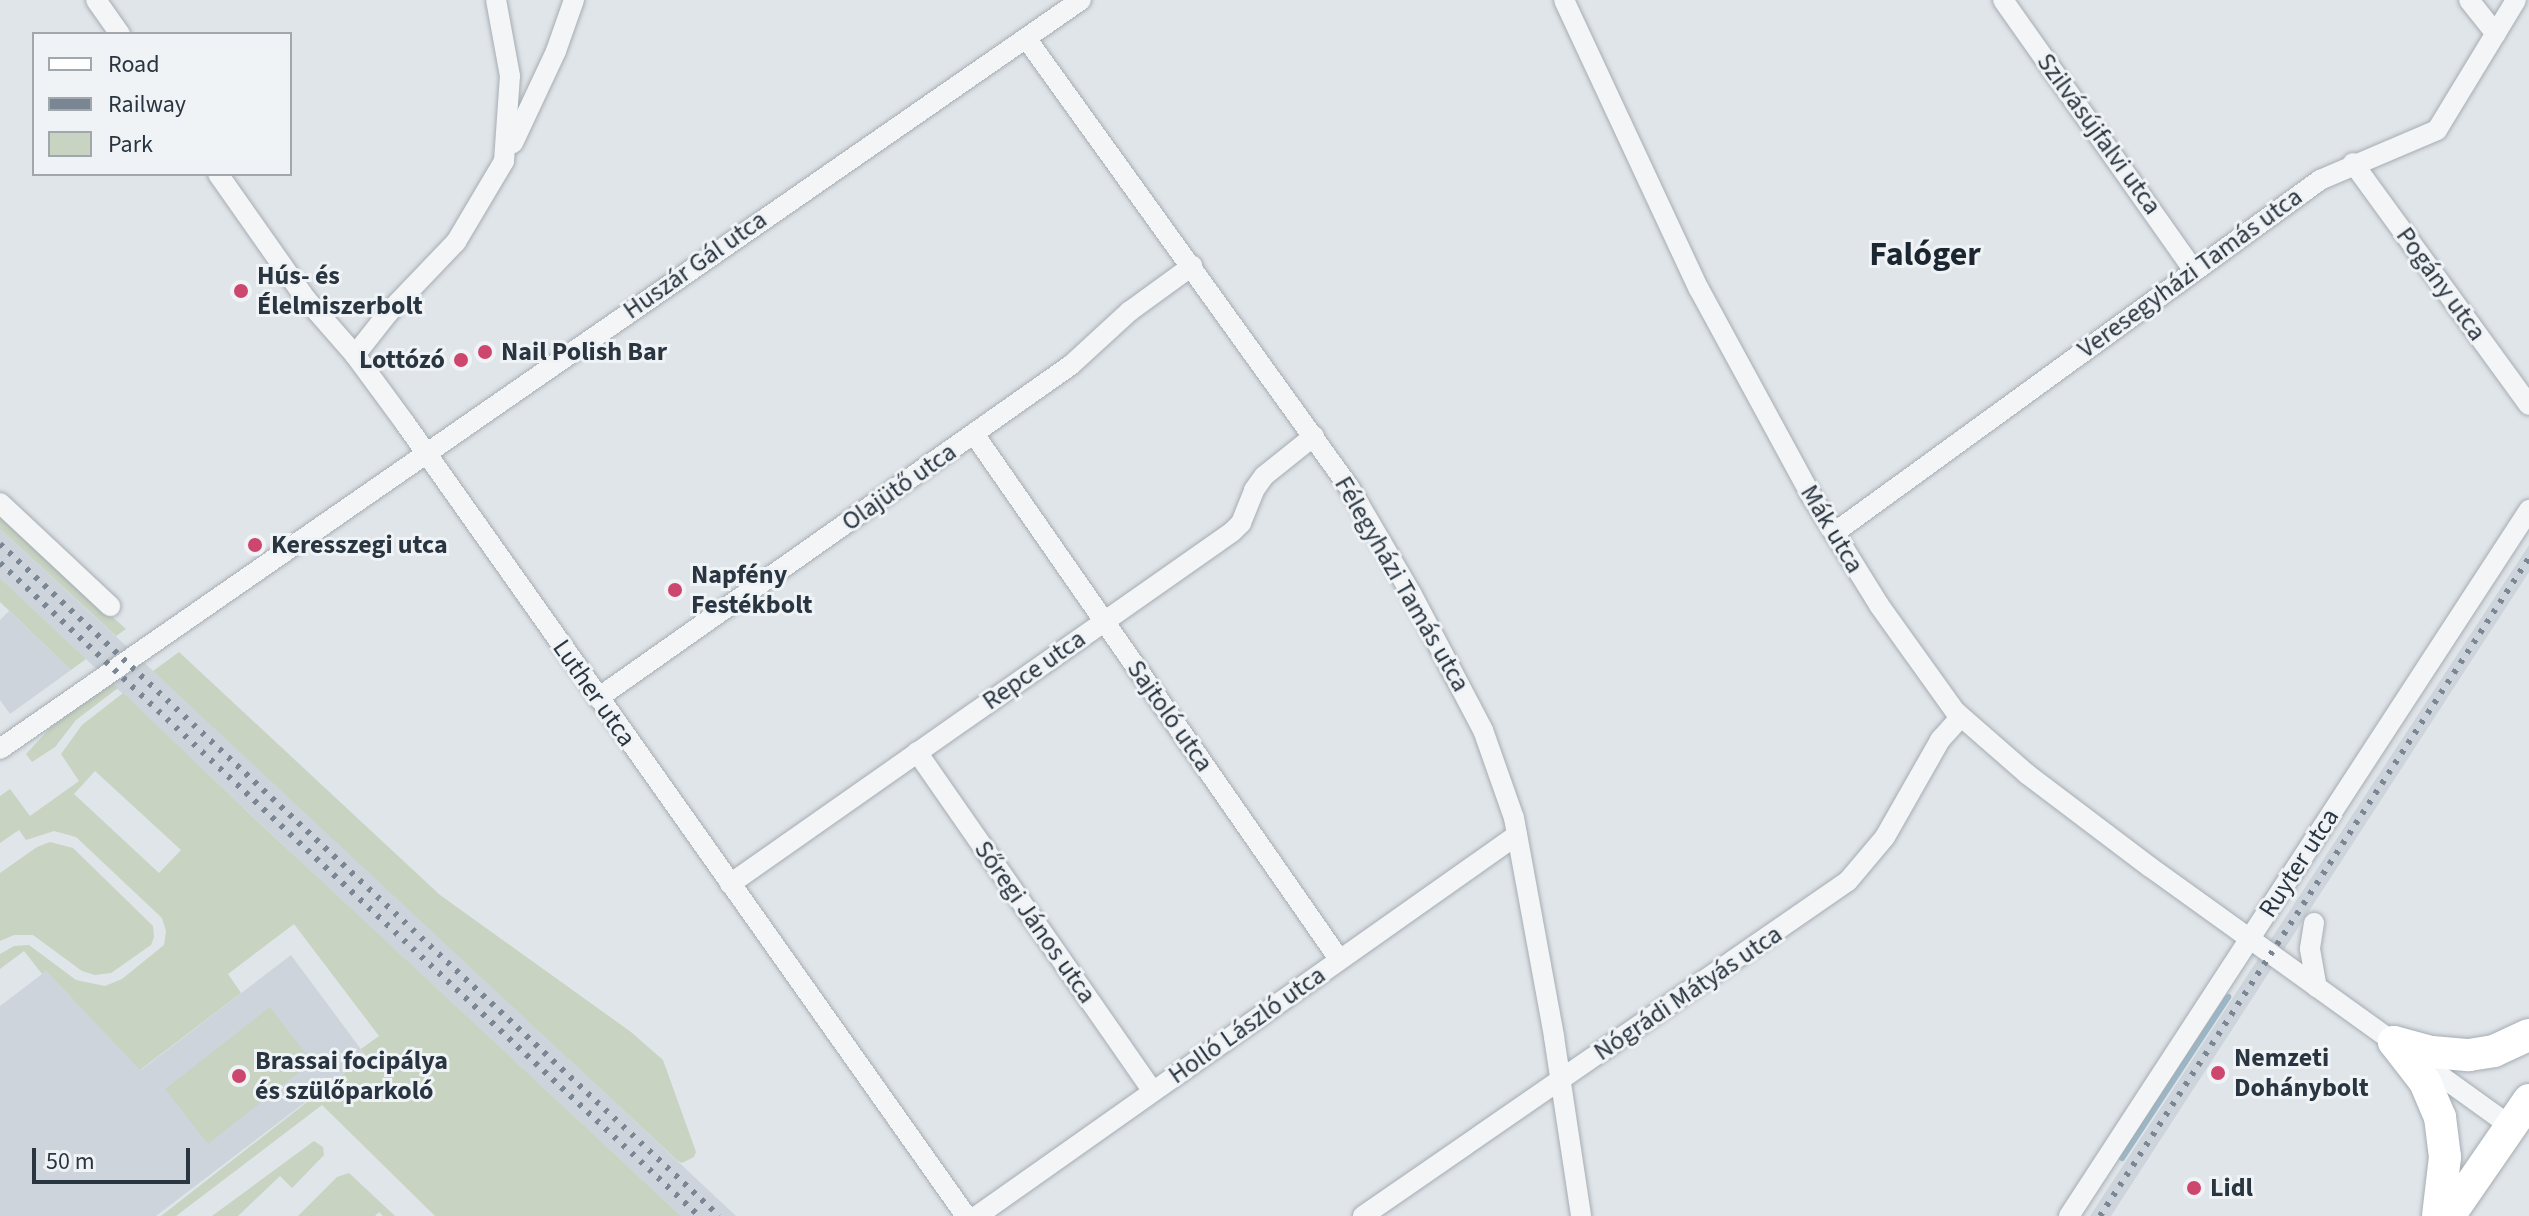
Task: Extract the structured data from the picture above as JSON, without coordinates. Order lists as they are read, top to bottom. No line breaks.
{"streets":{"street":["Szilvásújfalvi utca","Huszár Gál utca","Veresegyházi Tamás utca","Pogány utca","Olajütő utca","Mák utca","Félegyházi Tamás utca","Repce utca","Luther utca","Sajtoló utca","Ruyter utca","Sőregi János utca","Nógrádi Mátyás utca","Holló László utca"]},"crossings":[["Szilvásújfalvi utca","Veresegyházi Tamás utca"],["Huszár Gál utca","Félegyházi Tamás utca"],["Huszár Gál utca","Luther utca"],["Veresegyházi Tamás utca","Pogány utca"],["Veresegyházi Tamás utca","Mák utca"],["Olajütő utca","Félegyházi Tamás utca"],["Olajütő utca","Luther utca"],["Olajütő utca","Sajtoló utca"],["Mák utca","Ruyter utca"],["Mák utca","Nógrádi Mátyás utca"],["Félegyházi Tamás utca","Repce utca"],["Félegyházi Tamás utca","Nógrádi Mátyás utca"],["Félegyházi Tamás utca","Holló László utca"],["Repce utca","Luther utca"],["Repce utca","Sajtoló utca"],["Repce utca","Sőregi János utca"],["Sajtoló utca","Holló László utca"],["Sőregi János utca","Holló László utca"]],"districts":["Falóger"],"places":["Hús- és Élelmiszerbolt","Nail Polish Bar","Lottózó","Keresszegi utca","Napfény Festékbolt","Nemzeti Dohánybolt","Brassai focipálya és szülőparkoló","Lidl"],"legend":["Road","Railway","Park"],"scale_bar":"50 m"}
